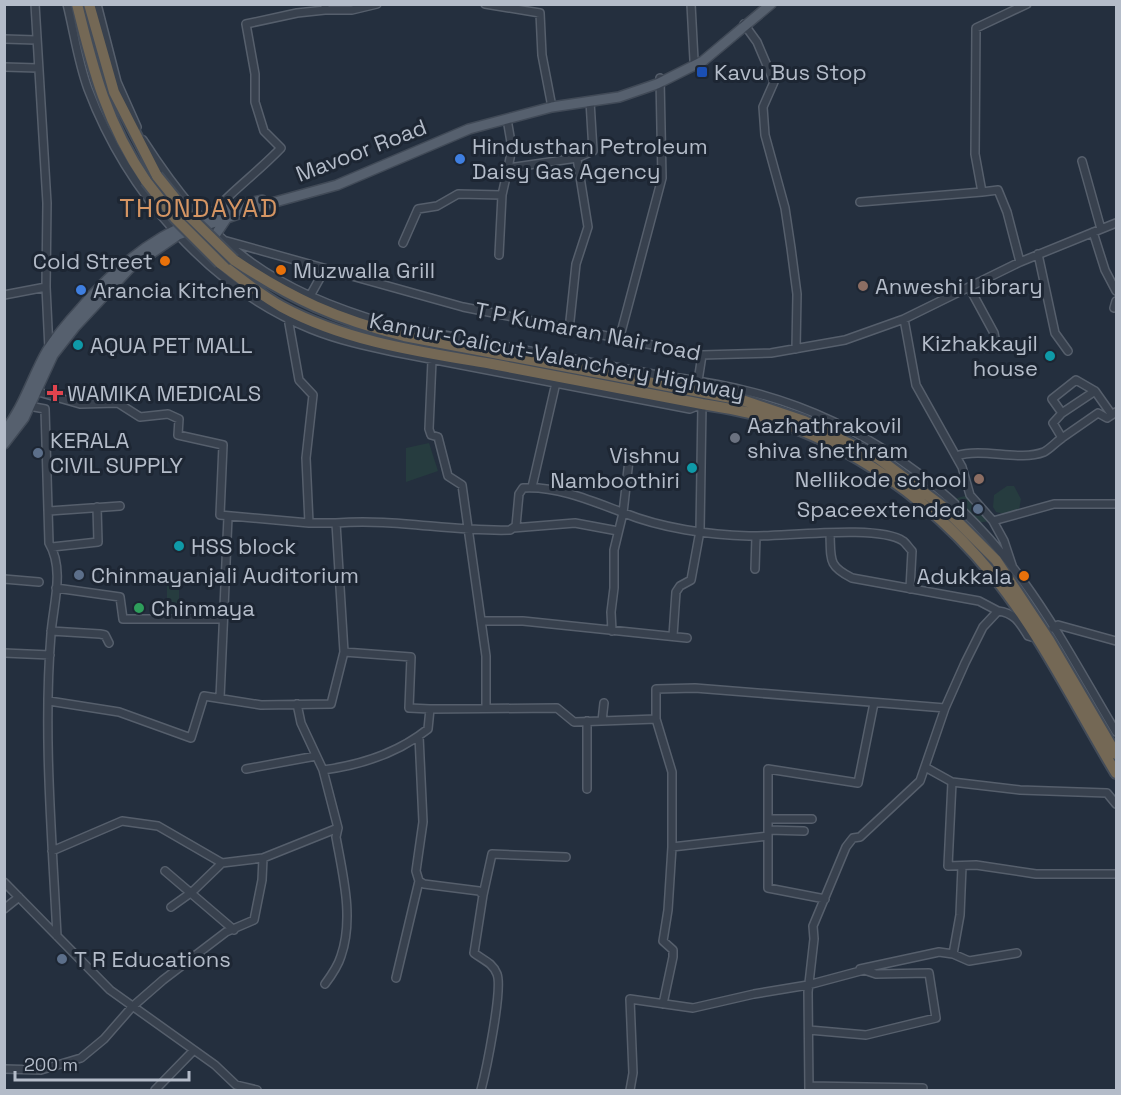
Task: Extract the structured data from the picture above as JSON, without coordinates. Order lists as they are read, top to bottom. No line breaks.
{"streets":{"highway":["Kannur-Calicut-Valanchery Highway"],"main road":["Mavoor Road"],"street":["T P Kumaran Nair road"]},"districts":["THONDAYAD"],"places":{"transit":["Kavu Bus Stop"],"other":["Hindusthan Petroleum Daisy Gas Agency","Cold Street","Muzwalla Grill","Anweshi Library","Arancia Kitchen","AQUA PET MALL","Kizhakkayil house","Aazhathrakovil shiva shethram","KERALA CIVIL SUPPLY","Vishnu Namboothiri","Nellikode school","Spaceextended","HSS block","Chinmayanjali Auditorium","Adukkala","Chinmaya","T R Educations"],"health":["WAMIKA MEDICALS"]},"scale_bar":"200 m"}
